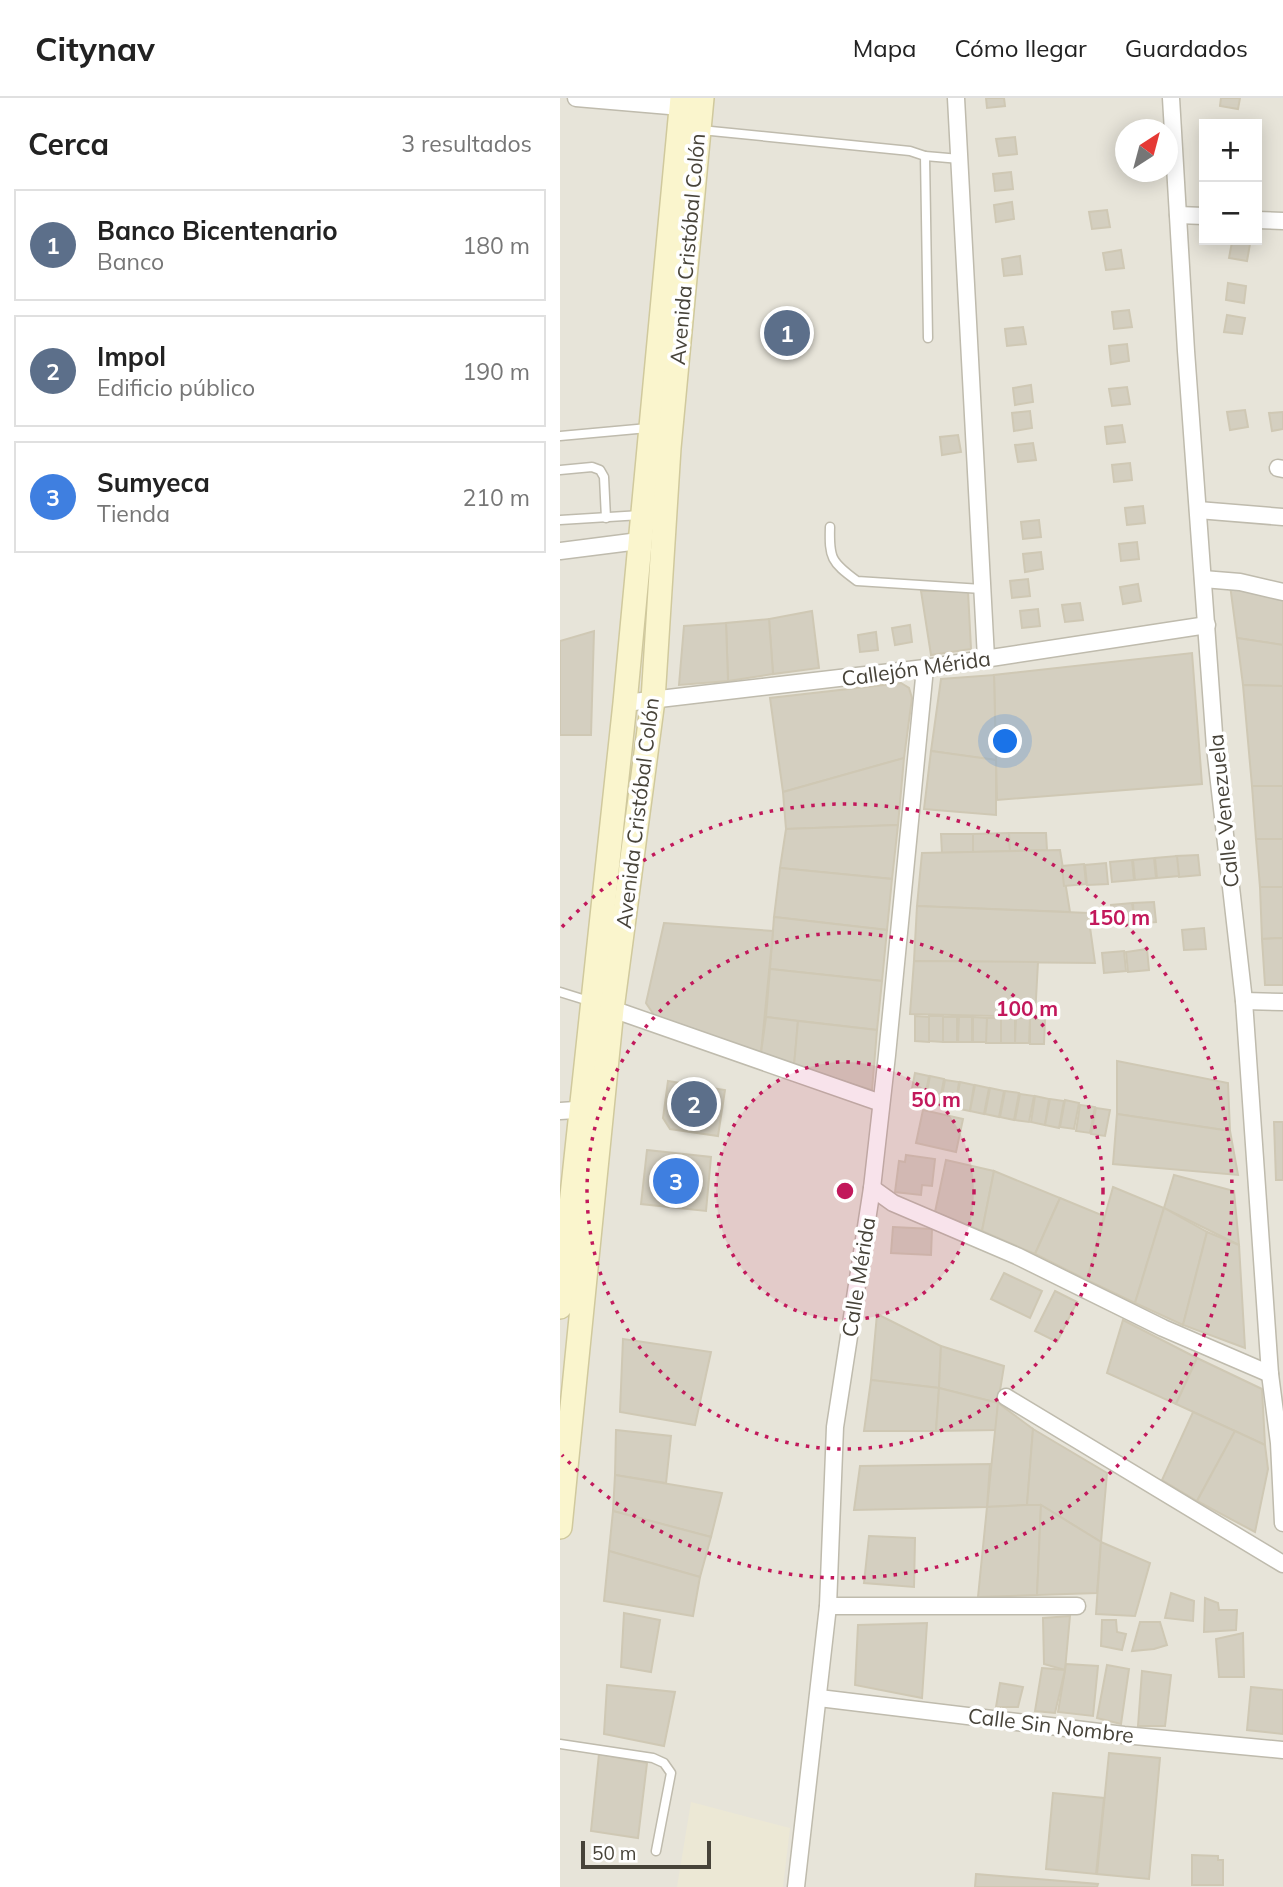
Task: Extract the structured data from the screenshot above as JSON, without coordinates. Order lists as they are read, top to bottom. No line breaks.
{"streets":{"street":["Avenida Cristóbal Colón","Callejón Mérida","Calle Venezuela","Calle Mérida","Calle Sin Nombre"]},"crossings":[["Avenida Cristóbal Colón","Callejón Mérida"],["Callejón Mérida","Calle Venezuela"],["Callejón Mérida","Calle Mérida"],["Calle Mérida","Calle Sin Nombre"]],"scale_bar":"50 m","north":"top right","page":{"header":"Citynav","nav":["Mapa","Cómo llegar","Guardados"],"heading":["Cerca","3 resultados"],"map_buttons":["+","−"],"list":[{"mark":"1","name":"Banco Bicentenario","note":"Banco","value":"180 m"},{"mark":"2","name":"Impol","note":"Edificio público","value":"190 m"},{"mark":"3","name":"Sumyeca","note":"Tienda","value":"210 m"}],"pins":["1","2","3"],"scale":"50 m"},"rings":["150 m","100 m","50 m"]}
